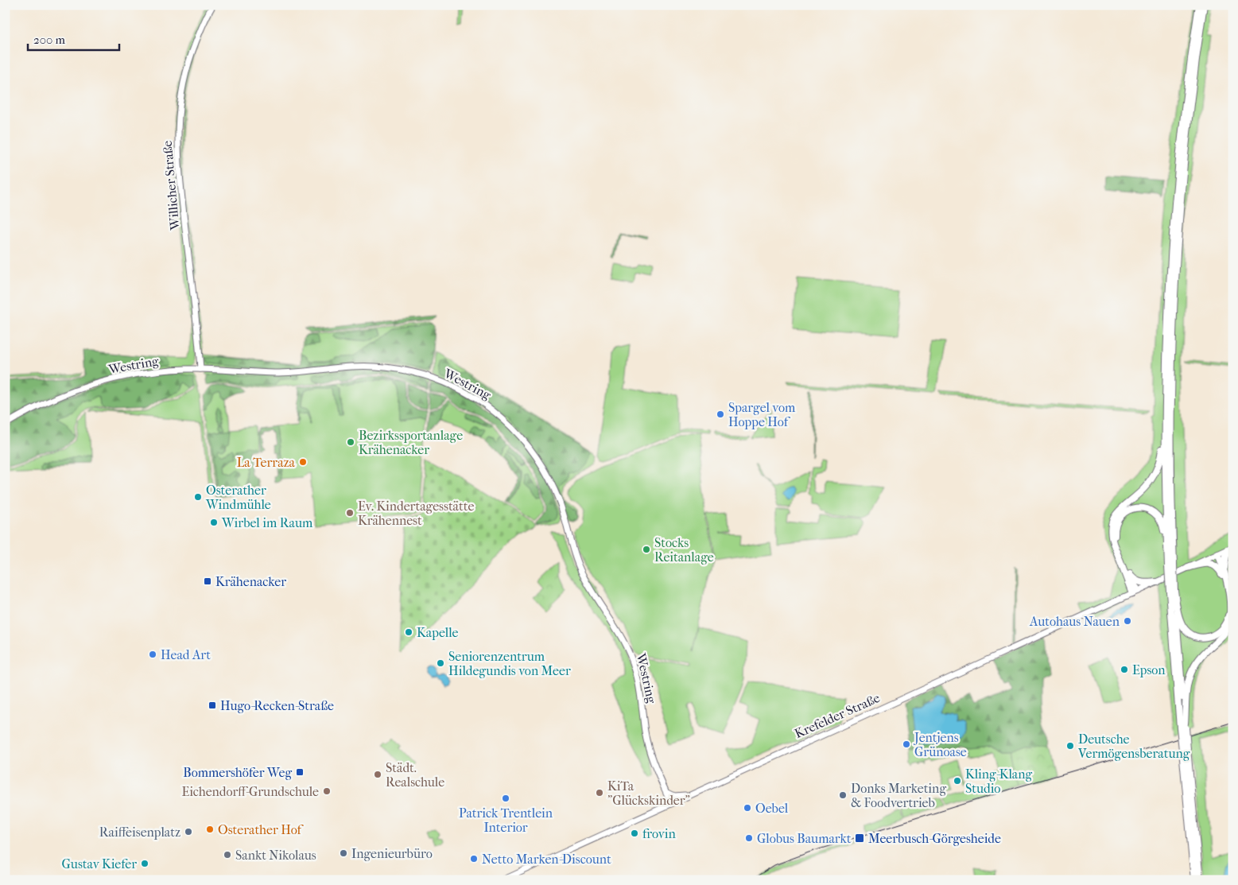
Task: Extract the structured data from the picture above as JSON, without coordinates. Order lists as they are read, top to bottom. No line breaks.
{"streets":{"main road":["Willicher Straße","Westring","Krefelder Straße"]},"crossings":[["Willicher Straße","Westring"],["Westring","Krefelder Straße"]],"places":{"other":["Spargel vom Hoppe Hof","Bezirkssportanlage Krähenacker","La Terraza","Osterather Windmühle","Ev. Kindertagesstätte Krähennest","Wirbel im Raum","Stocks Reitanlage","Autohaus Nauen","Kapelle","Head Art","Seniorenzentrum Hildegundis von Meer","Epson","Jentjens Grünoase","Deutsche Vermögensberatung","Städt. Realschule","Kling-Klang Studio","Eichendorff-Grundschule","KiTa \"Glückskinder\"","Donks Marketing & Foodvertrieb","Patrick Trentlein Interior","Oebel","Osterather Hof","Raiffeisenplatz","frovin","Globus Baumarkt","Ingenieurbüro","Sankt Nikolaus","Netto Marken-Discount","Gustav Kiefer"],"transit":["Krähenacker","Hugo-Recken-Straße","Bommershöfer Weg","Meerbusch-Görgesheide"]},"scale_bar":"200 m"}
